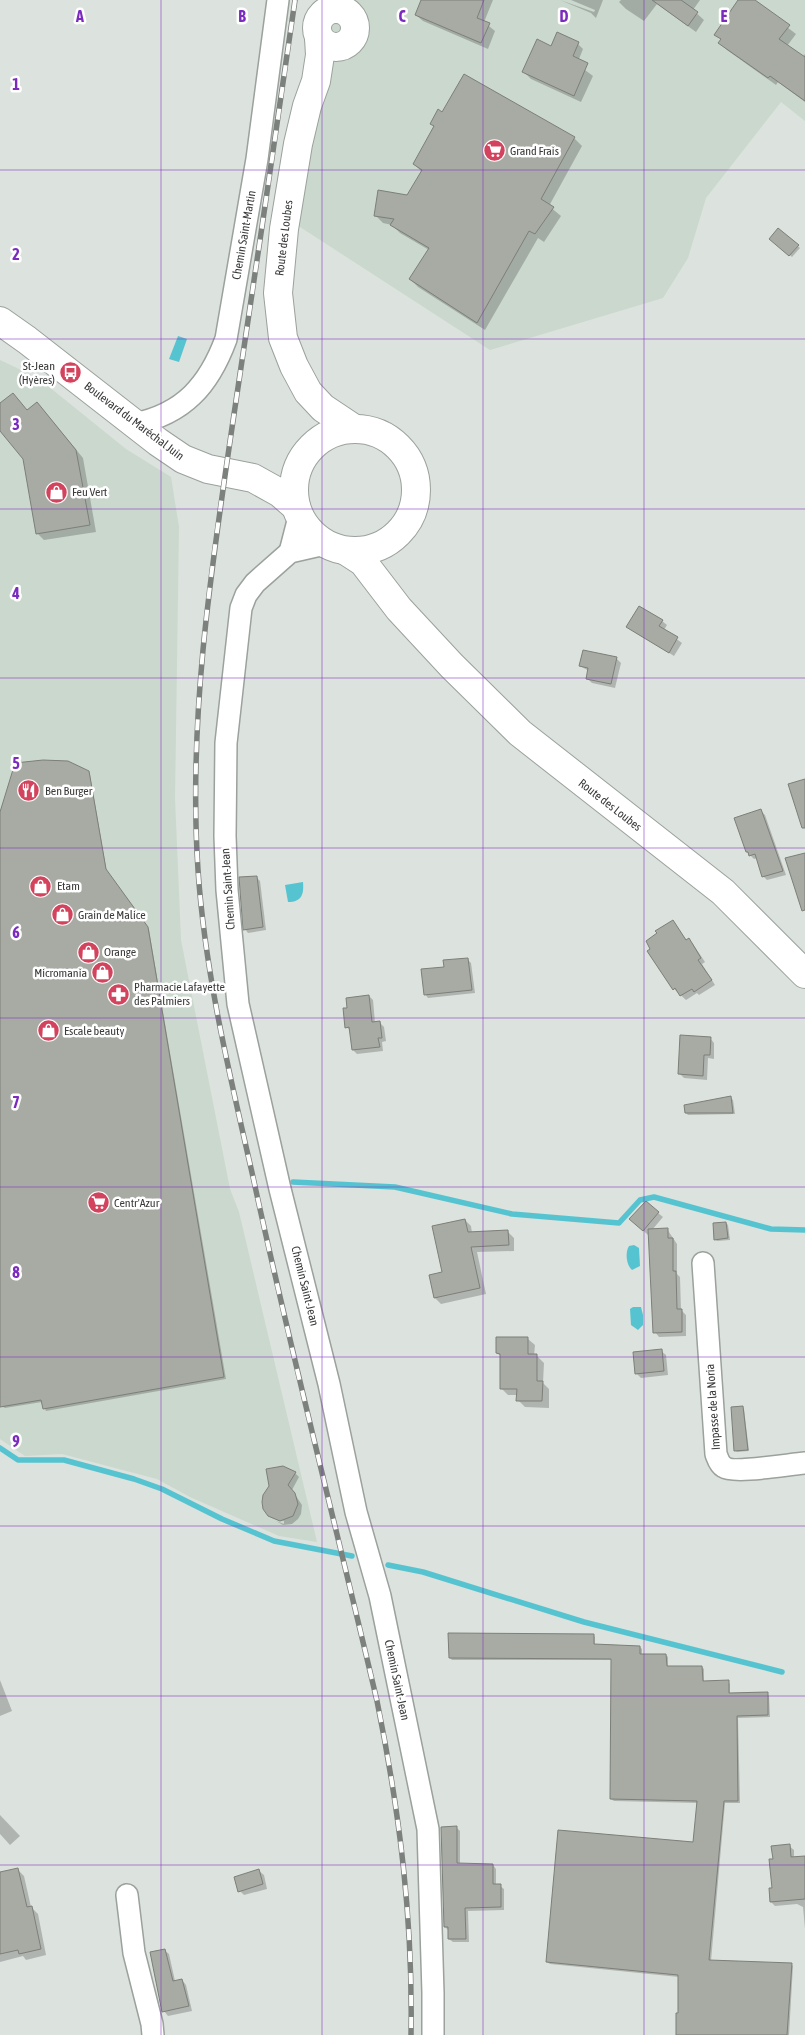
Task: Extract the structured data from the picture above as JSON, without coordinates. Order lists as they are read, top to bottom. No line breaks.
{"streets":{"main road":["Route des Loubes","Boulevard du Maréchal Juin"],"street":["Chemin Saint-Martin","Chemin Saint-Jean","Impasse de la Noria"]},"crossings":[["Chemin Saint-Martin","Boulevard du Maréchal Juin"],["Route des Loubes","Boulevard du Maréchal Juin"],["Route des Loubes","Chemin Saint-Jean"],["Boulevard du Maréchal Juin","Chemin Saint-Jean"]],"places":{"supermarket":["Grand Frais","Centr'Azur"],"bus stop":["St-Jean (Hyères)"],"shop":["Feu Vert","Etam","Grain de Malice","Orange","Micromania","Escale beauty"],"restaurant":["Ben Burger"],"pharmacy":["Pharmacie Lafayette des Palmiers"]},"grid":{"columns":["A","B","C","D","E"],"rows":["1","2","3","4","5","6","7","8","9"]}}
